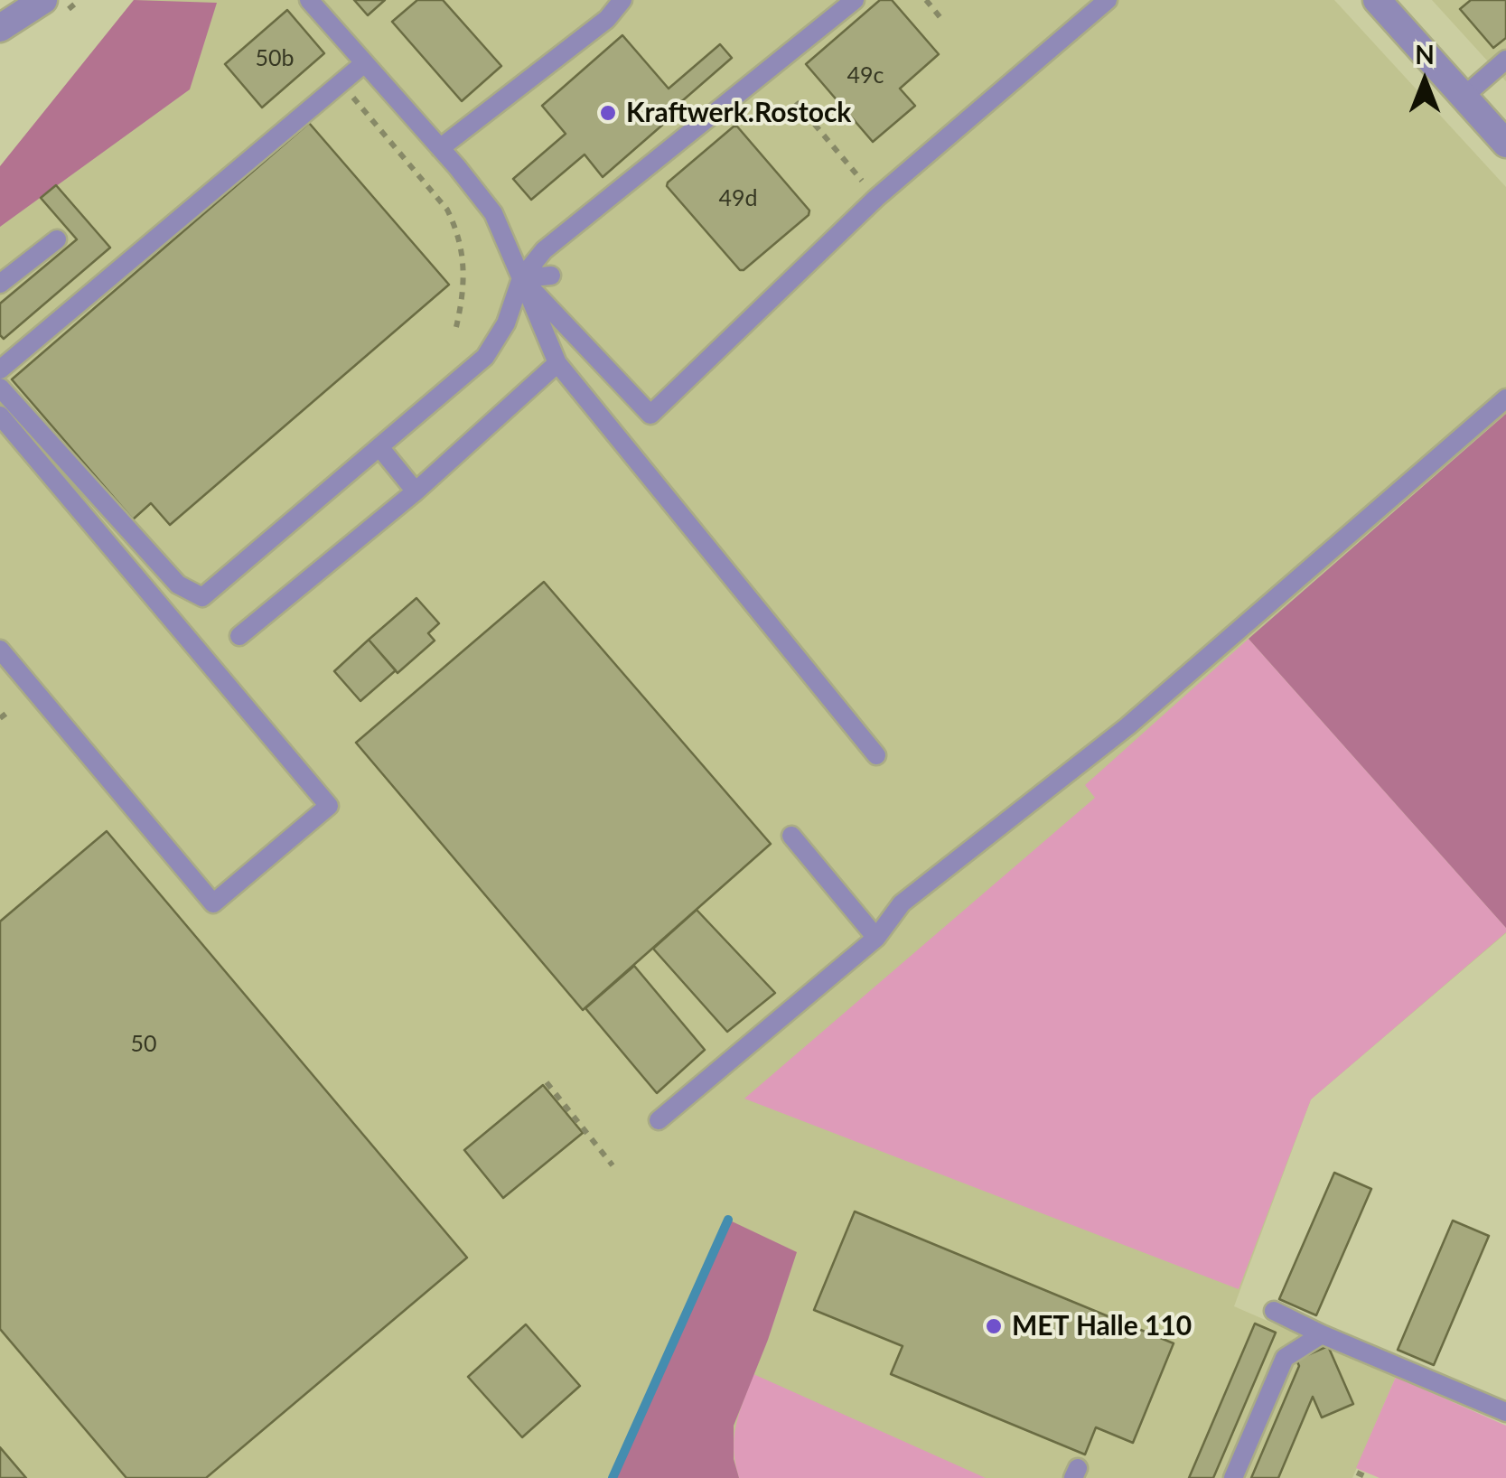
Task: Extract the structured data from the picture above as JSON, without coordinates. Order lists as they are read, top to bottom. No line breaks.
{"places":["Kraftwerk.Rostock","MET Halle 110"],"house_numbers":["50b","49c","49d","50"],"north":"top"}
